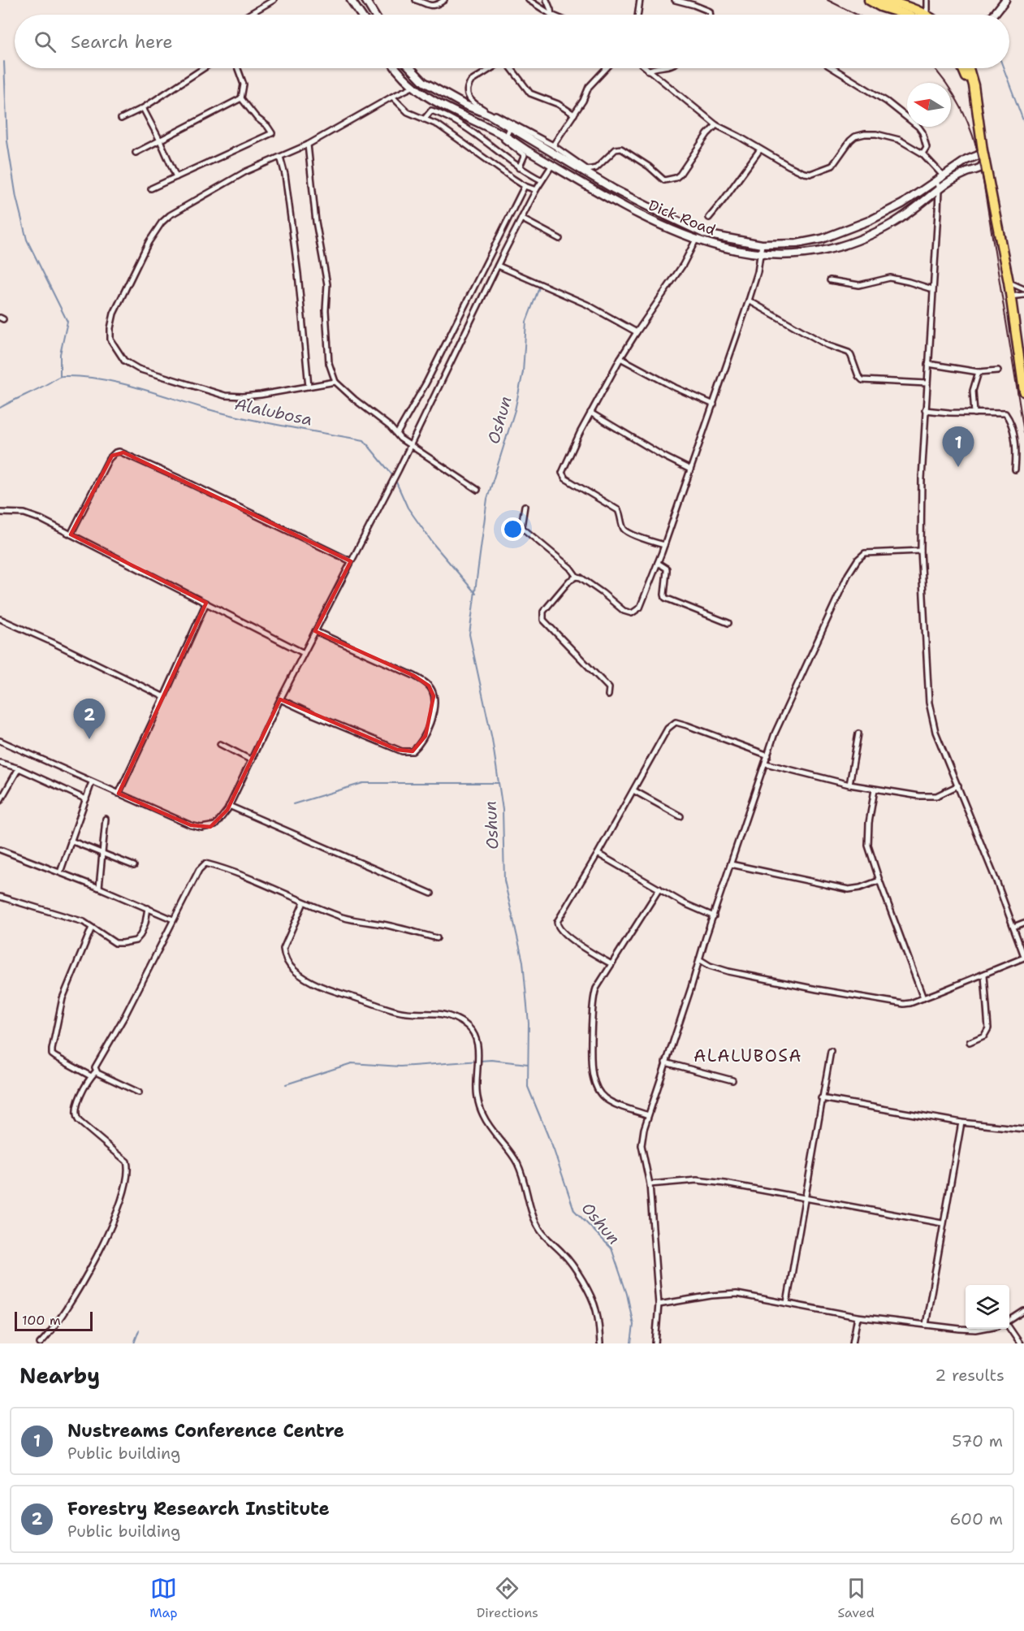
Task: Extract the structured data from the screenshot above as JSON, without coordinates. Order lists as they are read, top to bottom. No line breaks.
{"streets":{"main road":["Dick Road"]},"districts":["ALALUBOSA"],"water":["Alalubosa","Oshun"],"scale_bar":"100 m","north":"left","page":{"search":"Search here","pins":["1","2"],"scale":"100 m","heading":["Nearby","2 results"],"list":[{"mark":"1","name":"Nustreams Conference Centre","note":"Public building","value":"570 m"},{"mark":"2","name":"Forestry Research Institute","note":"Public building","value":"600 m"}],"nav":["Map","Directions","Saved"]}}
